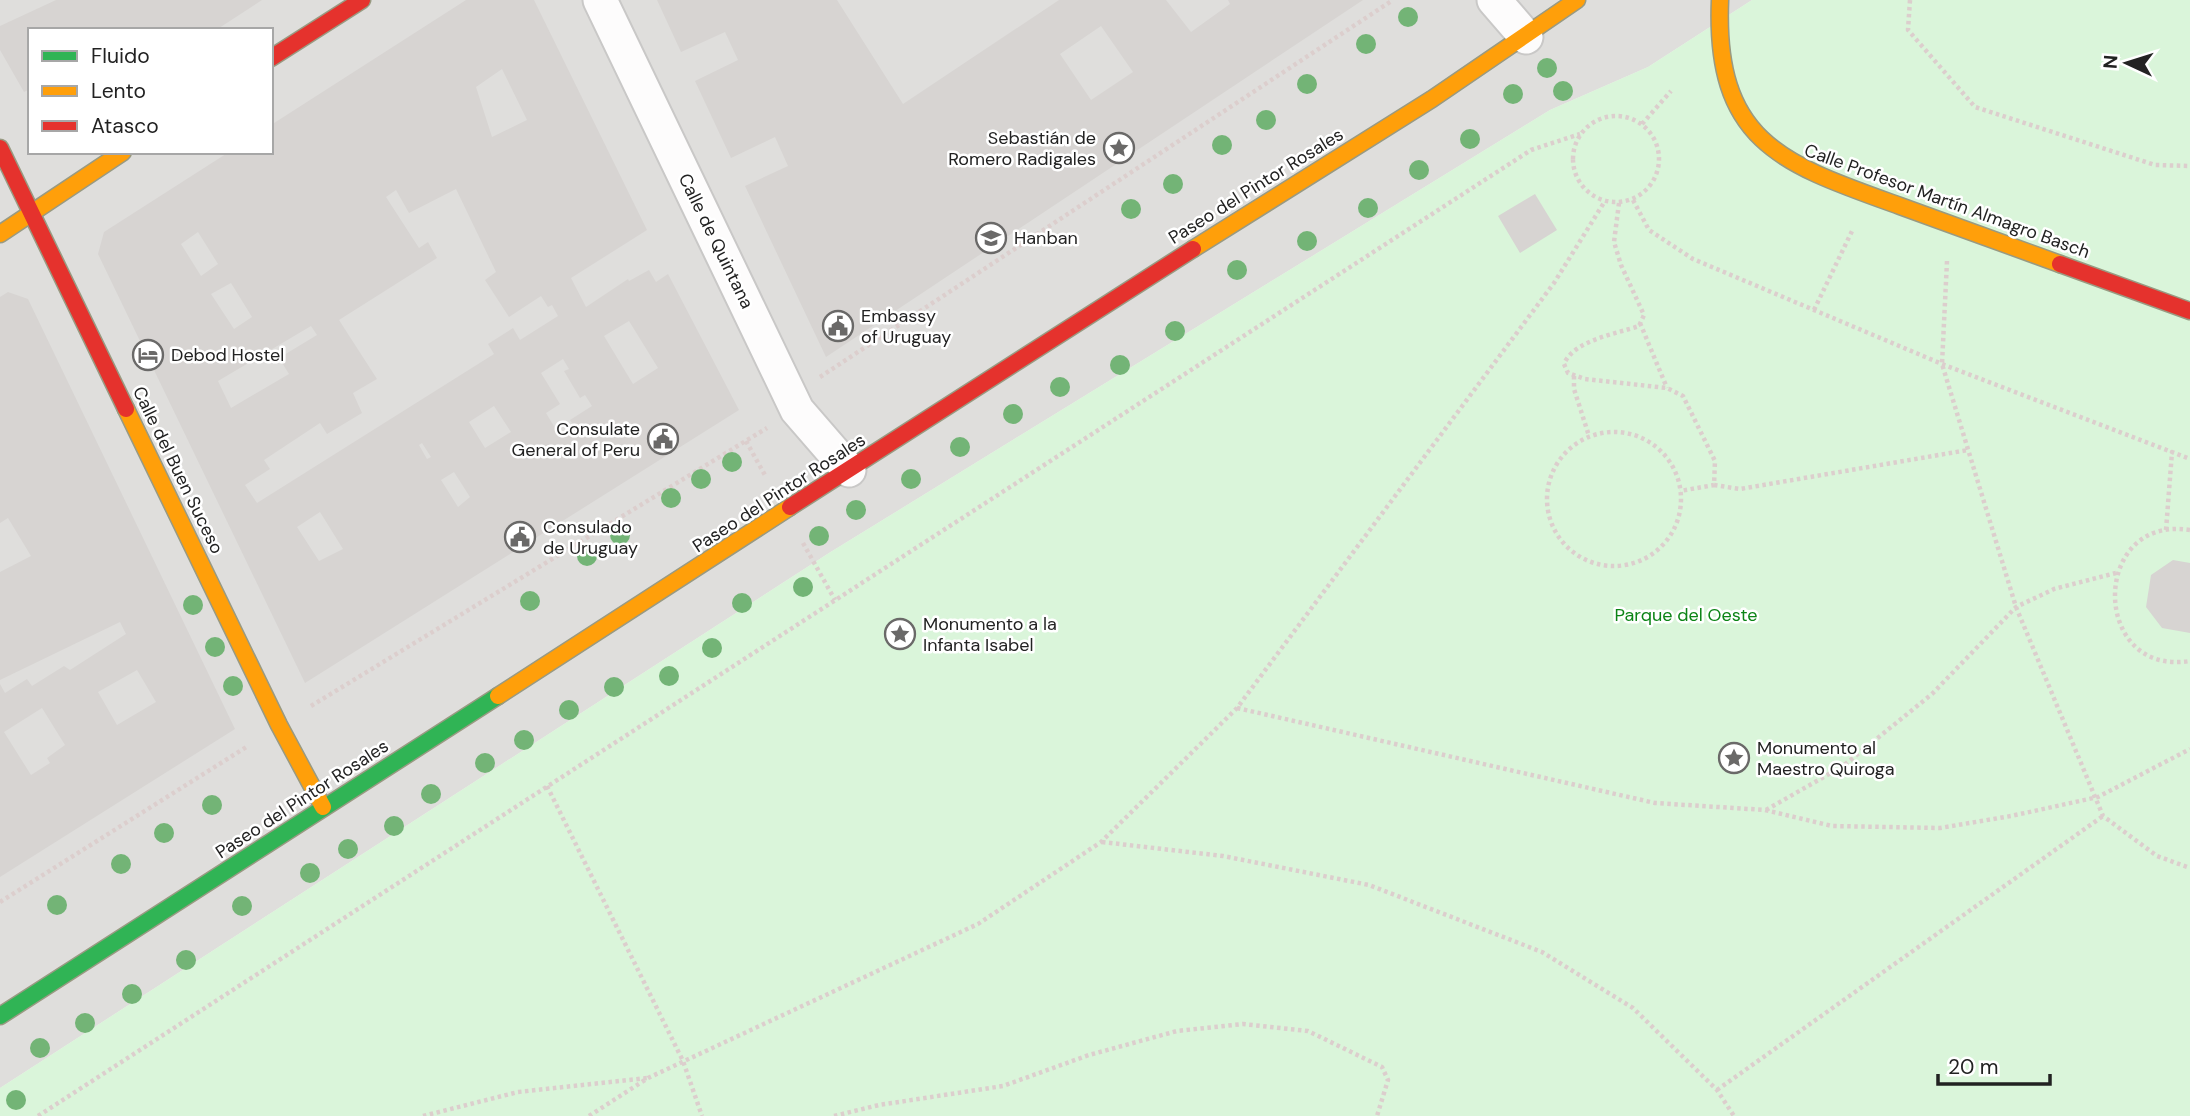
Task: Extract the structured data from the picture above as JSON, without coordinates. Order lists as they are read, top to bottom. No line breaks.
{"streets":{"main road":["Paseo del Pintor Rosales","Calle Profesor Martín Almagro Basch","Calle del Buen Suceso"],"street":["Calle de Quintana"]},"crossings":[["Paseo del Pintor Rosales","Calle de Quintana"],["Paseo del Pintor Rosales","Calle del Buen Suceso"]],"parks":["Parque del Oeste"],"places":{"place":["Sebastián de Romero Radigales","Monumento a la Infanta Isabel","Monumento al Maestro Quiroga"],"school or university":["Hanban"],"public building":["Embassy of Uruguay","Consulate General of Peru","Consulado de Uruguay"],"hotel":["Debod Hostel"]},"legend":["Fluido","Lento","Atasco"],"scale_bar":"20 m","north":"left"}
